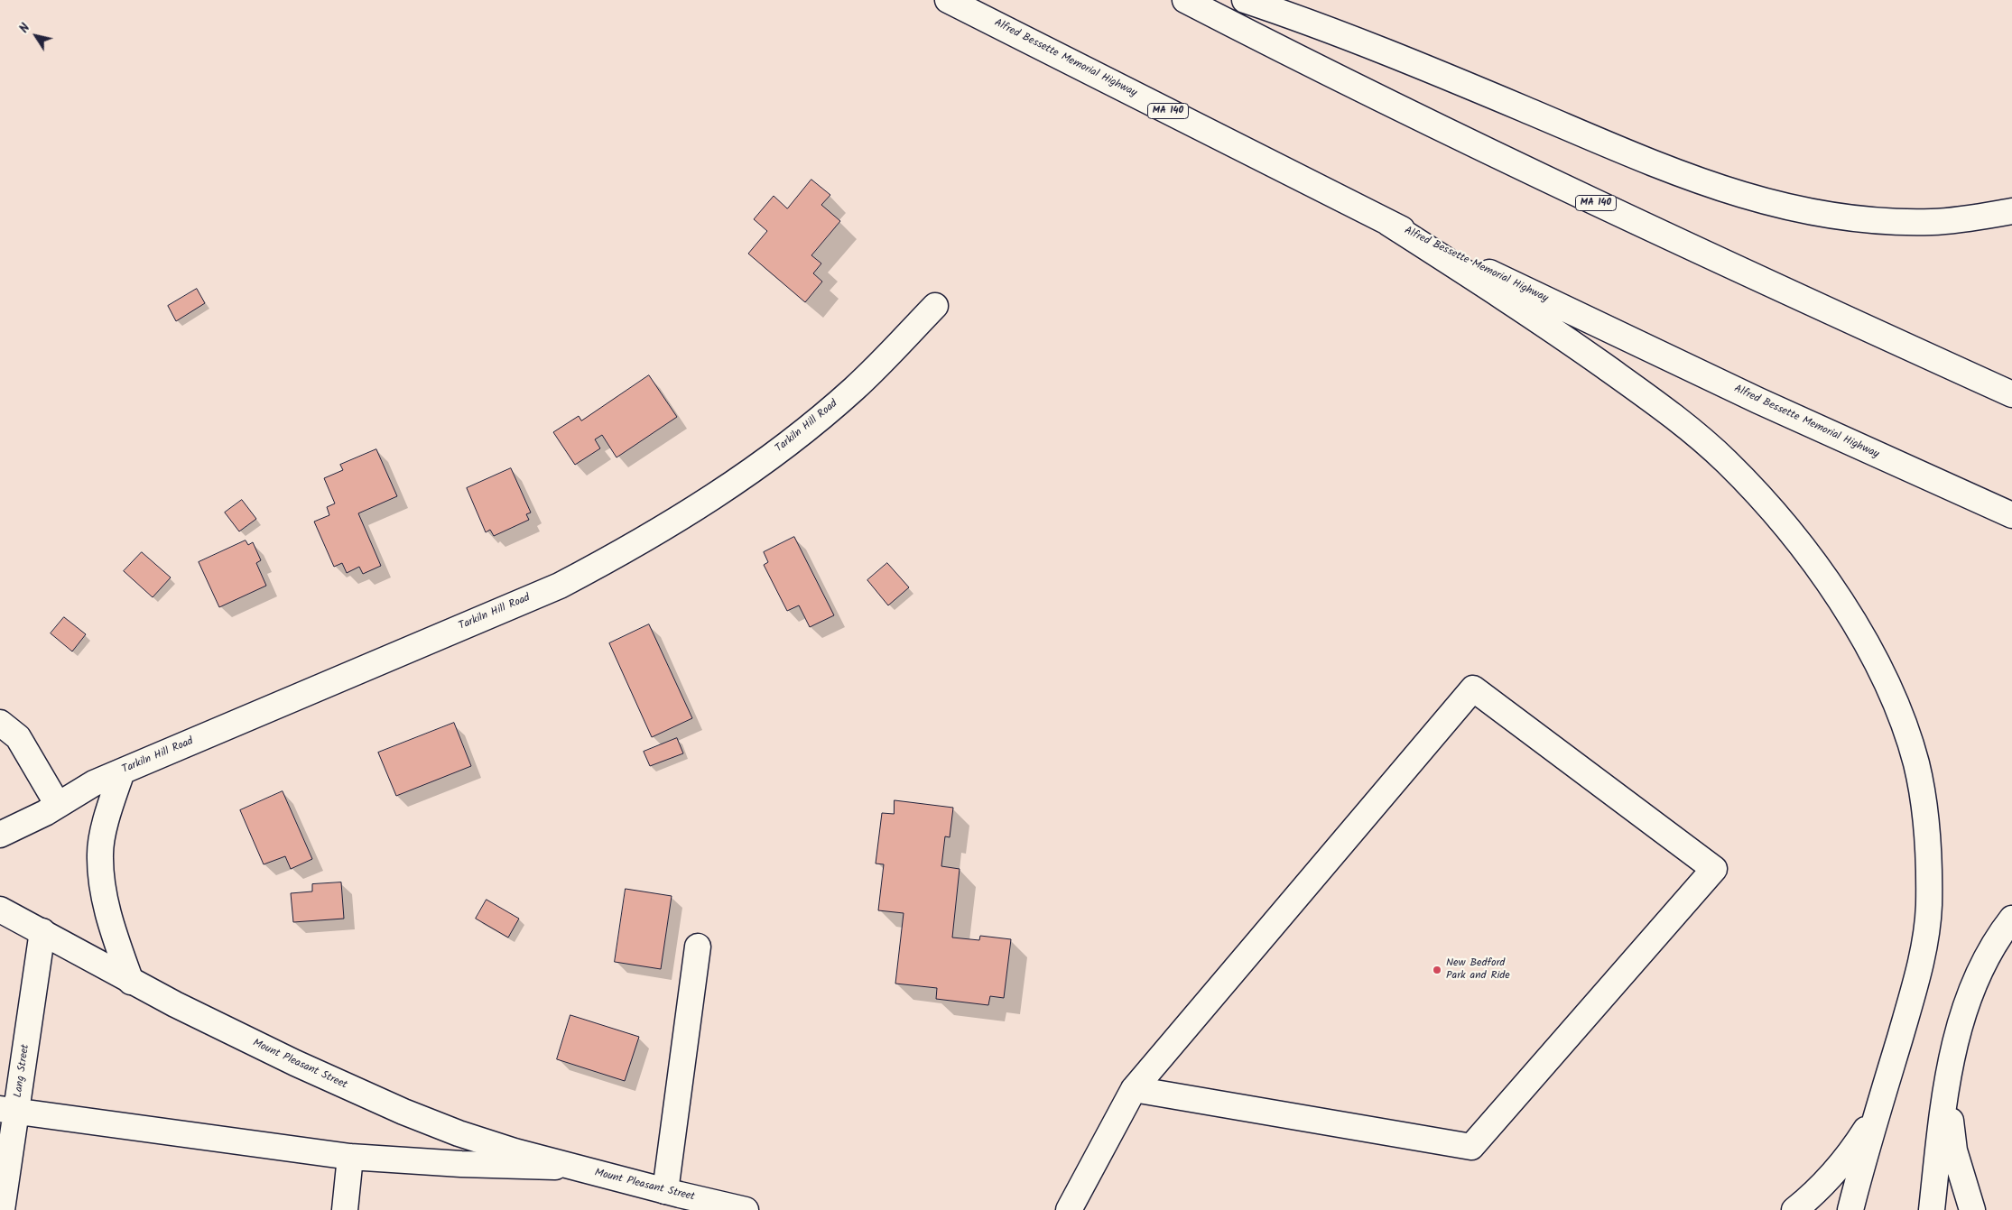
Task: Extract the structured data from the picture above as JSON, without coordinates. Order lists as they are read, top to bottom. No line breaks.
{"streets":{"main road":["Alfred Bessette Memorial Highway","MA 140","Tarkiln Hill Road","Mount Pleasant Street","Lang Street"]},"crossings":[["Mount Pleasant Street","Lang Street"]],"places":["New Bedford Park and Ride"],"north":"top left"}
